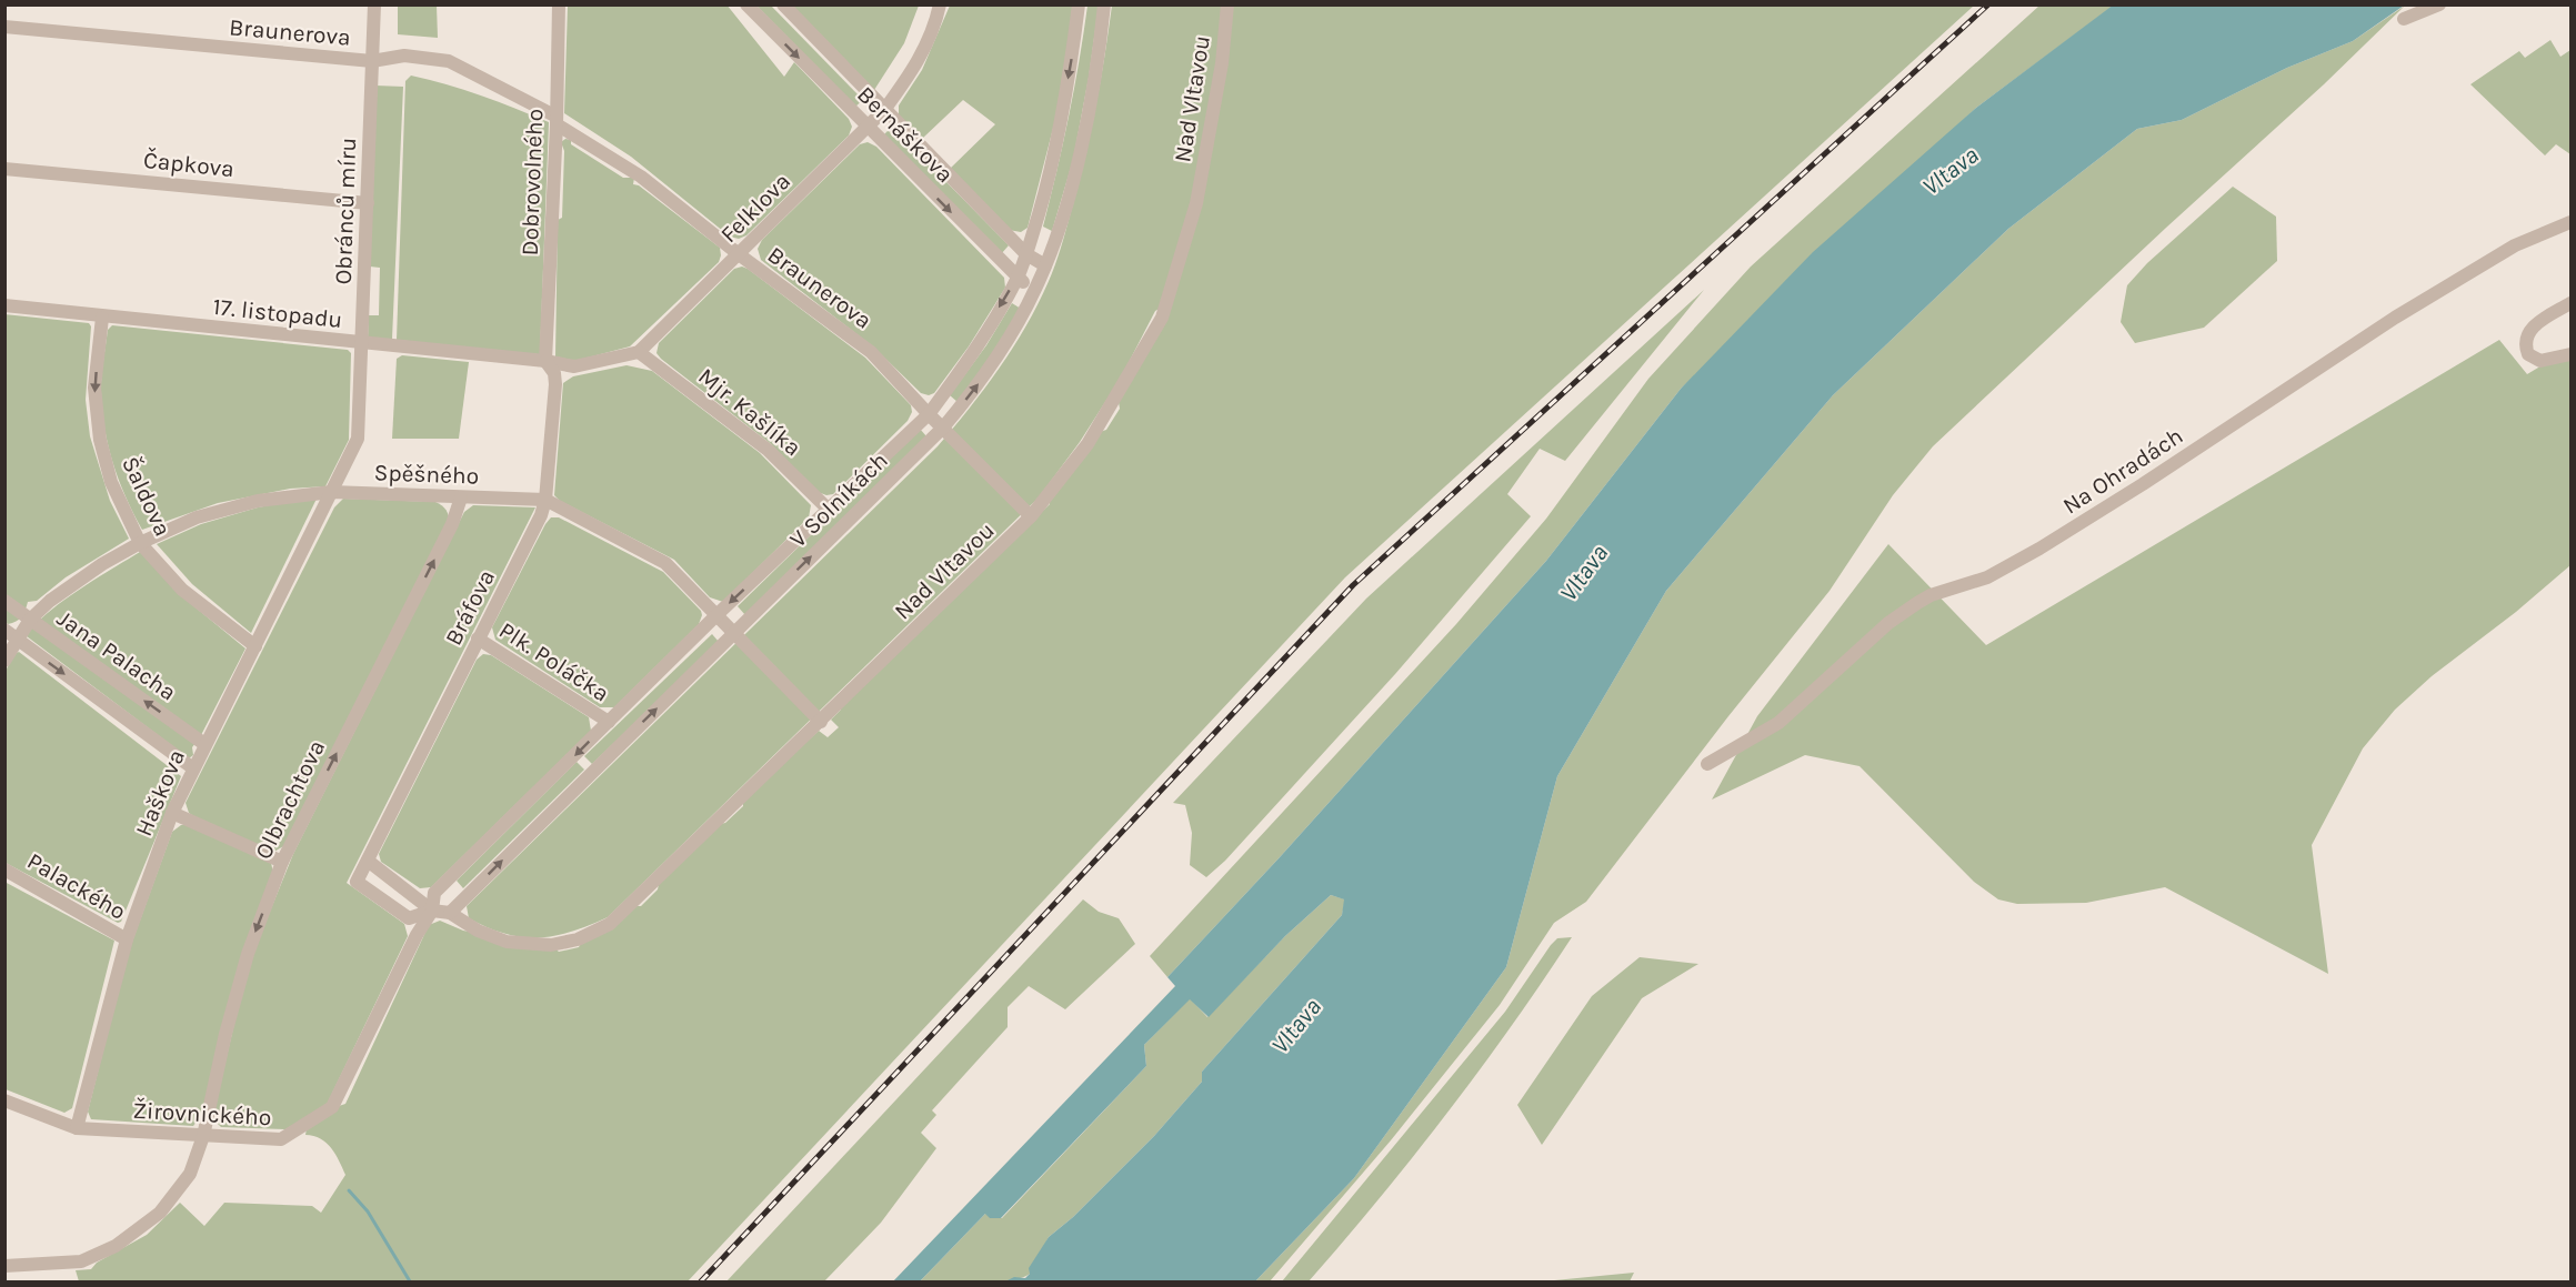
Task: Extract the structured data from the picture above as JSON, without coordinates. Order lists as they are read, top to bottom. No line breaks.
{"streets":{"street":["Braunerova","Nad Vltavou","Bernáškova","Čapkova","Dobrovolného","Felklova","Obránců míru","17. listopadu","Mjr. Kašlíka","Na Ohradách","Spěšného","Šaldova","V Solníkách","Bráfova","Jana Palacha","Plk. Poláčka","Haškova","Olbrachtova","Palackého","Žirovnického"]},"crossings":[["Braunerova","Nad Vltavou"],["Braunerova","Dobrovolného"],["Braunerova","Felklova"],["Braunerova","Obránců míru"],["Braunerova","V Solníkách"],["Nad Vltavou","Spěšného"],["Nad Vltavou","V Solníkách"],["Bernáškova","Felklova"],["Bernáškova","V Solníkách"],["Čapkova","Obránců míru"],["Dobrovolného","17. listopadu"],["Dobrovolného","Bráfova"],["Felklova","Mjr. Kašlíka"],["Obránců míru","17. listopadu"],["Obránců míru","Spěšného"],["Obránců míru","Haškova"],["17. listopadu","Šaldova"],["17. listopadu","Bráfova"],["Mjr. Kašlíka","V Solníkách"],["Spěšného","Šaldova"],["Spěšného","V Solníkách"],["Spěšného","Bráfova"],["Spěšného","Jana Palacha"],["Spěšného","Haškova"],["Spěšného","Olbrachtova"],["Šaldova","Haškova"],["V Solníkách","Plk. Poláčka"],["V Solníkách","Žirovnického"],["Bráfova","Plk. Poláčka"],["Jana Palacha","Haškova"],["Haškova","Palackého"],["Haškova","Žirovnického"],["Olbrachtova","Žirovnického"]],"one_way":["Šaldova"],"water":["Vltava"]}
